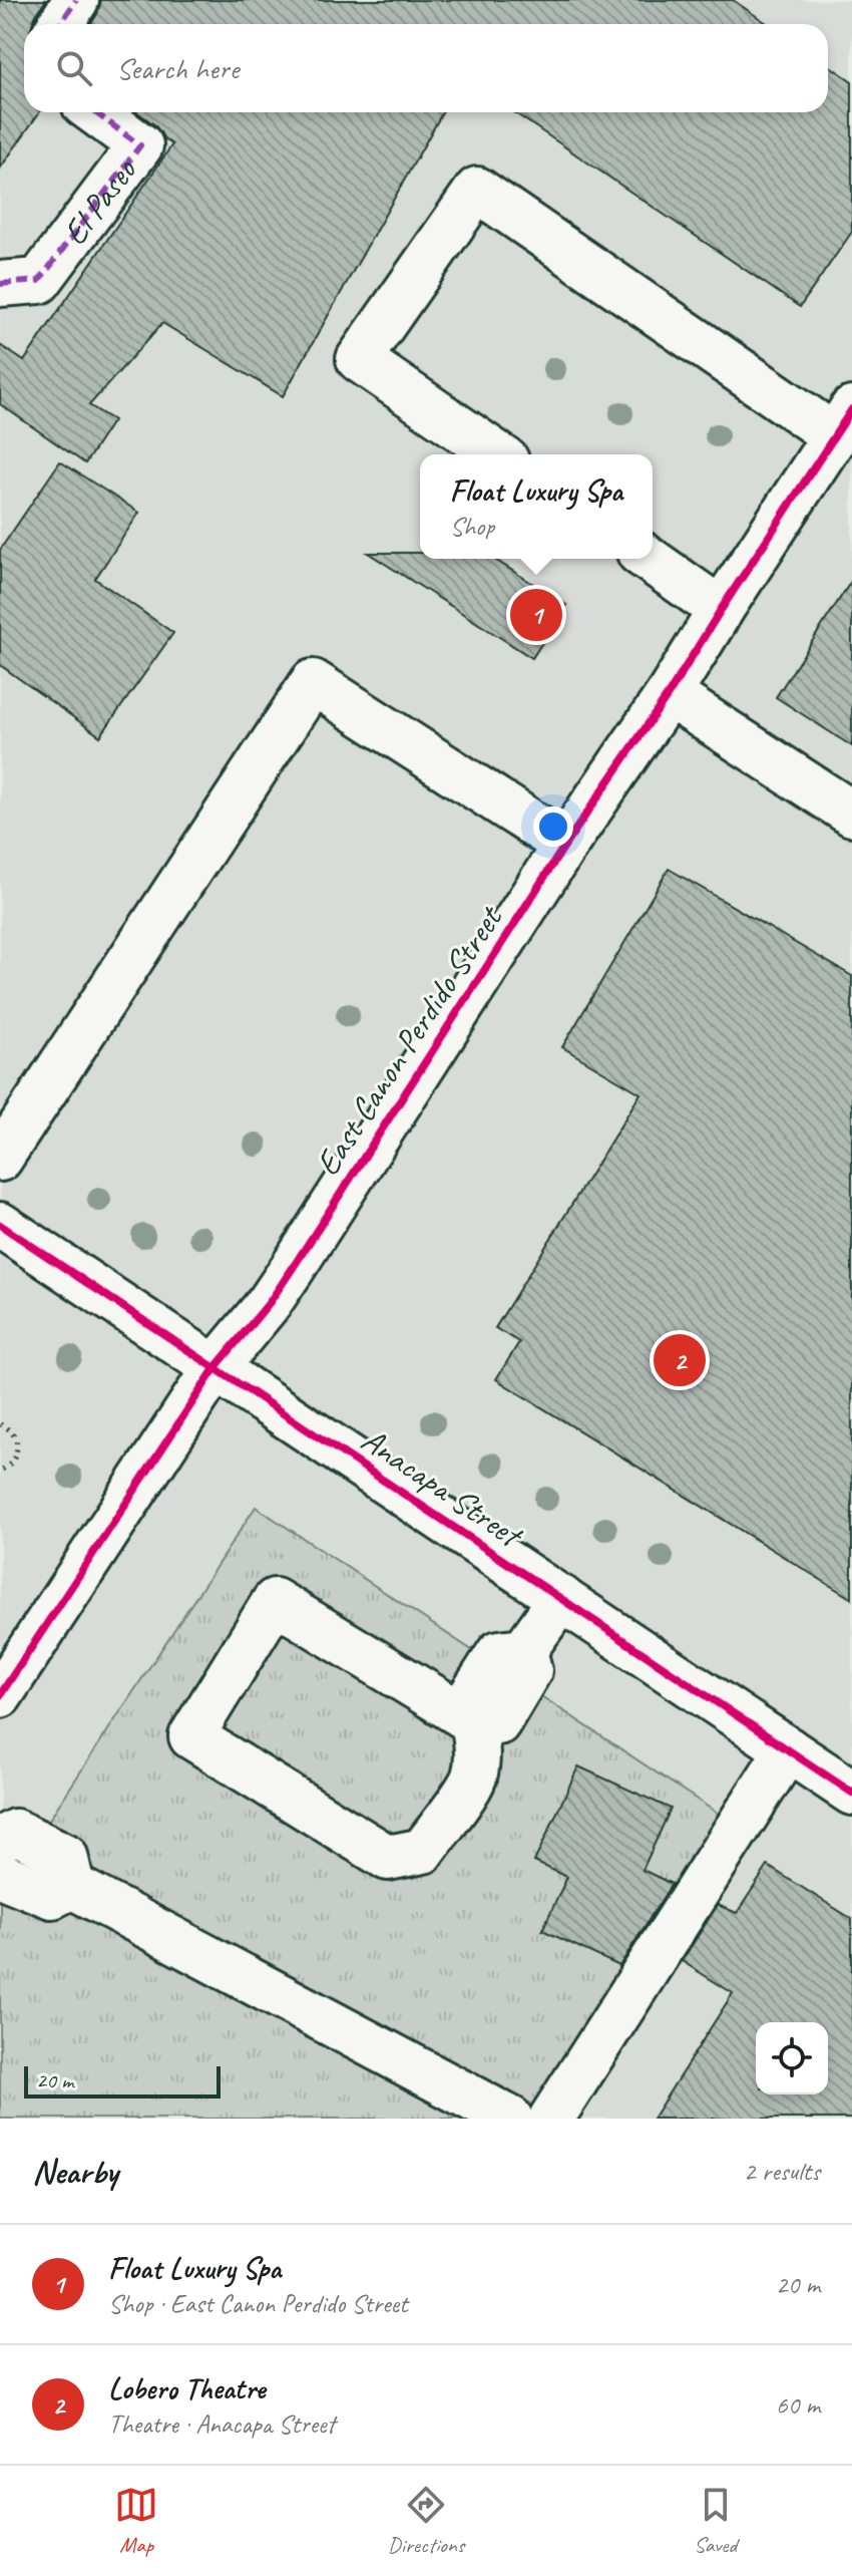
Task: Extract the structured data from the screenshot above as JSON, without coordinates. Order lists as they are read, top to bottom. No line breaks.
{"streets":{"street":["El Paseo","East Canon Perdido Street","Anacapa Street"]},"crossings":[["East Canon Perdido Street","Anacapa Street"]],"scale_bar":"20 m","page":{"search":"Search here","popup":["Float Luxury Spa","Shop"],"pins":["1","2"],"scale":"20 m","heading":["Nearby","2 results"],"list":[{"mark":"1","name":"Float Luxury Spa","note":"Shop · East Canon Perdido Street","value":"20 m"},{"mark":"2","name":"Lobero Theatre","note":"Theatre · Anacapa Street","value":"60 m"}],"nav":["Map","Directions","Saved"]}}
